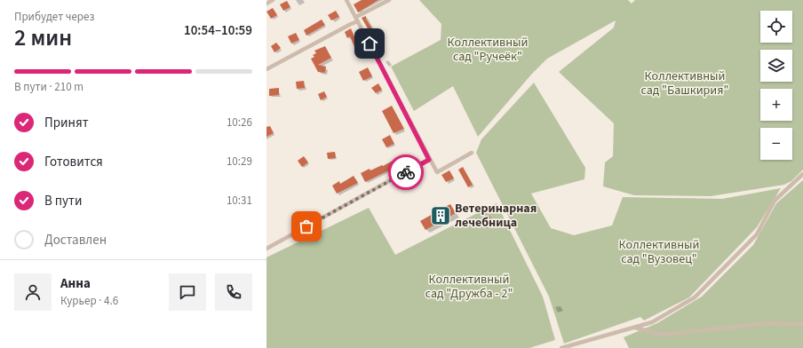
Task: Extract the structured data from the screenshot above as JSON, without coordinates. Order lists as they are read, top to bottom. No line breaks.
{"parks":["Коллективный сад \"Ручеёк\"","Коллективный сад \"Башкирия\"","Коллективный сад \"Вузовец\"","Коллективный сад \"Дружба - 2\""],"places":{"building":["Ветеринарная лечебница"]},"page":{"heading":["2 мин","Прибудет через","10:54–10:59"],"panel":["Анна","Курьер · 4.6"],"map_buttons":["+","−"],"bar":"В пути · 210 m","list":[["Принят","10:26"],["Готовится","10:29"],["В пути","10:31"],"Доставлен"]}}
